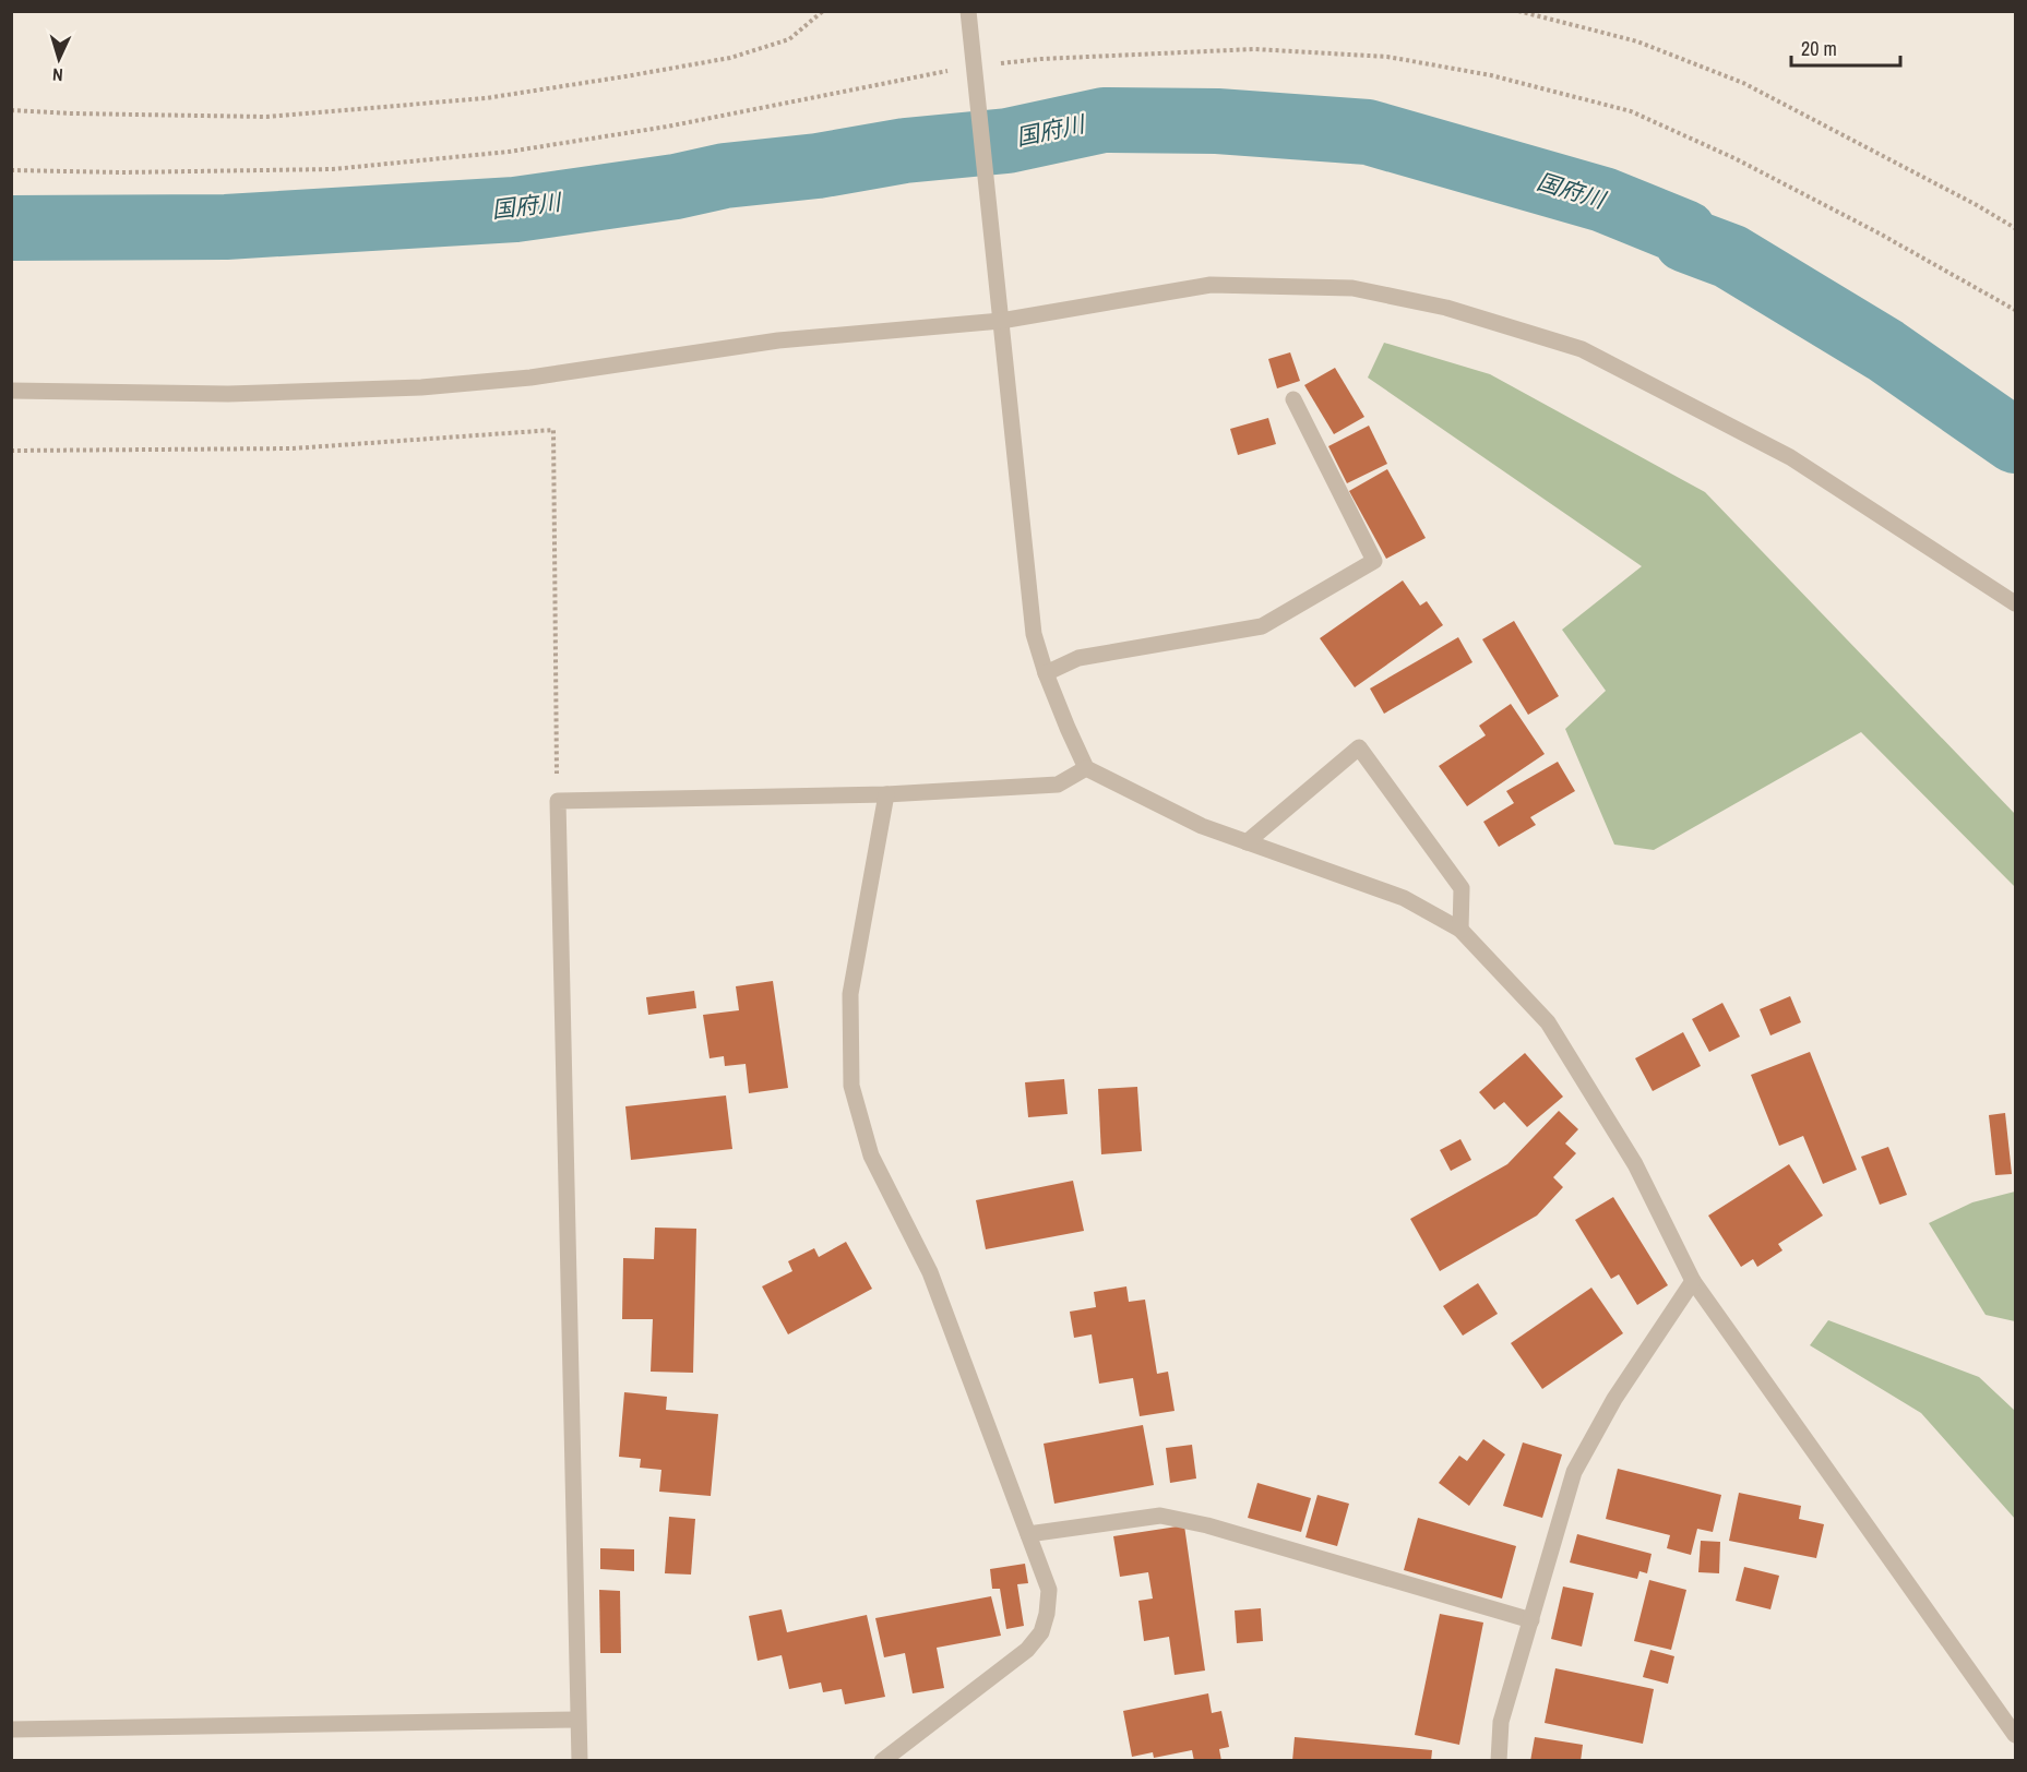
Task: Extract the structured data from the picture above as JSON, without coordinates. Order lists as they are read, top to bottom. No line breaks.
{"water":["国府川"],"scale_bar":"20 m","north":"bottom"}
